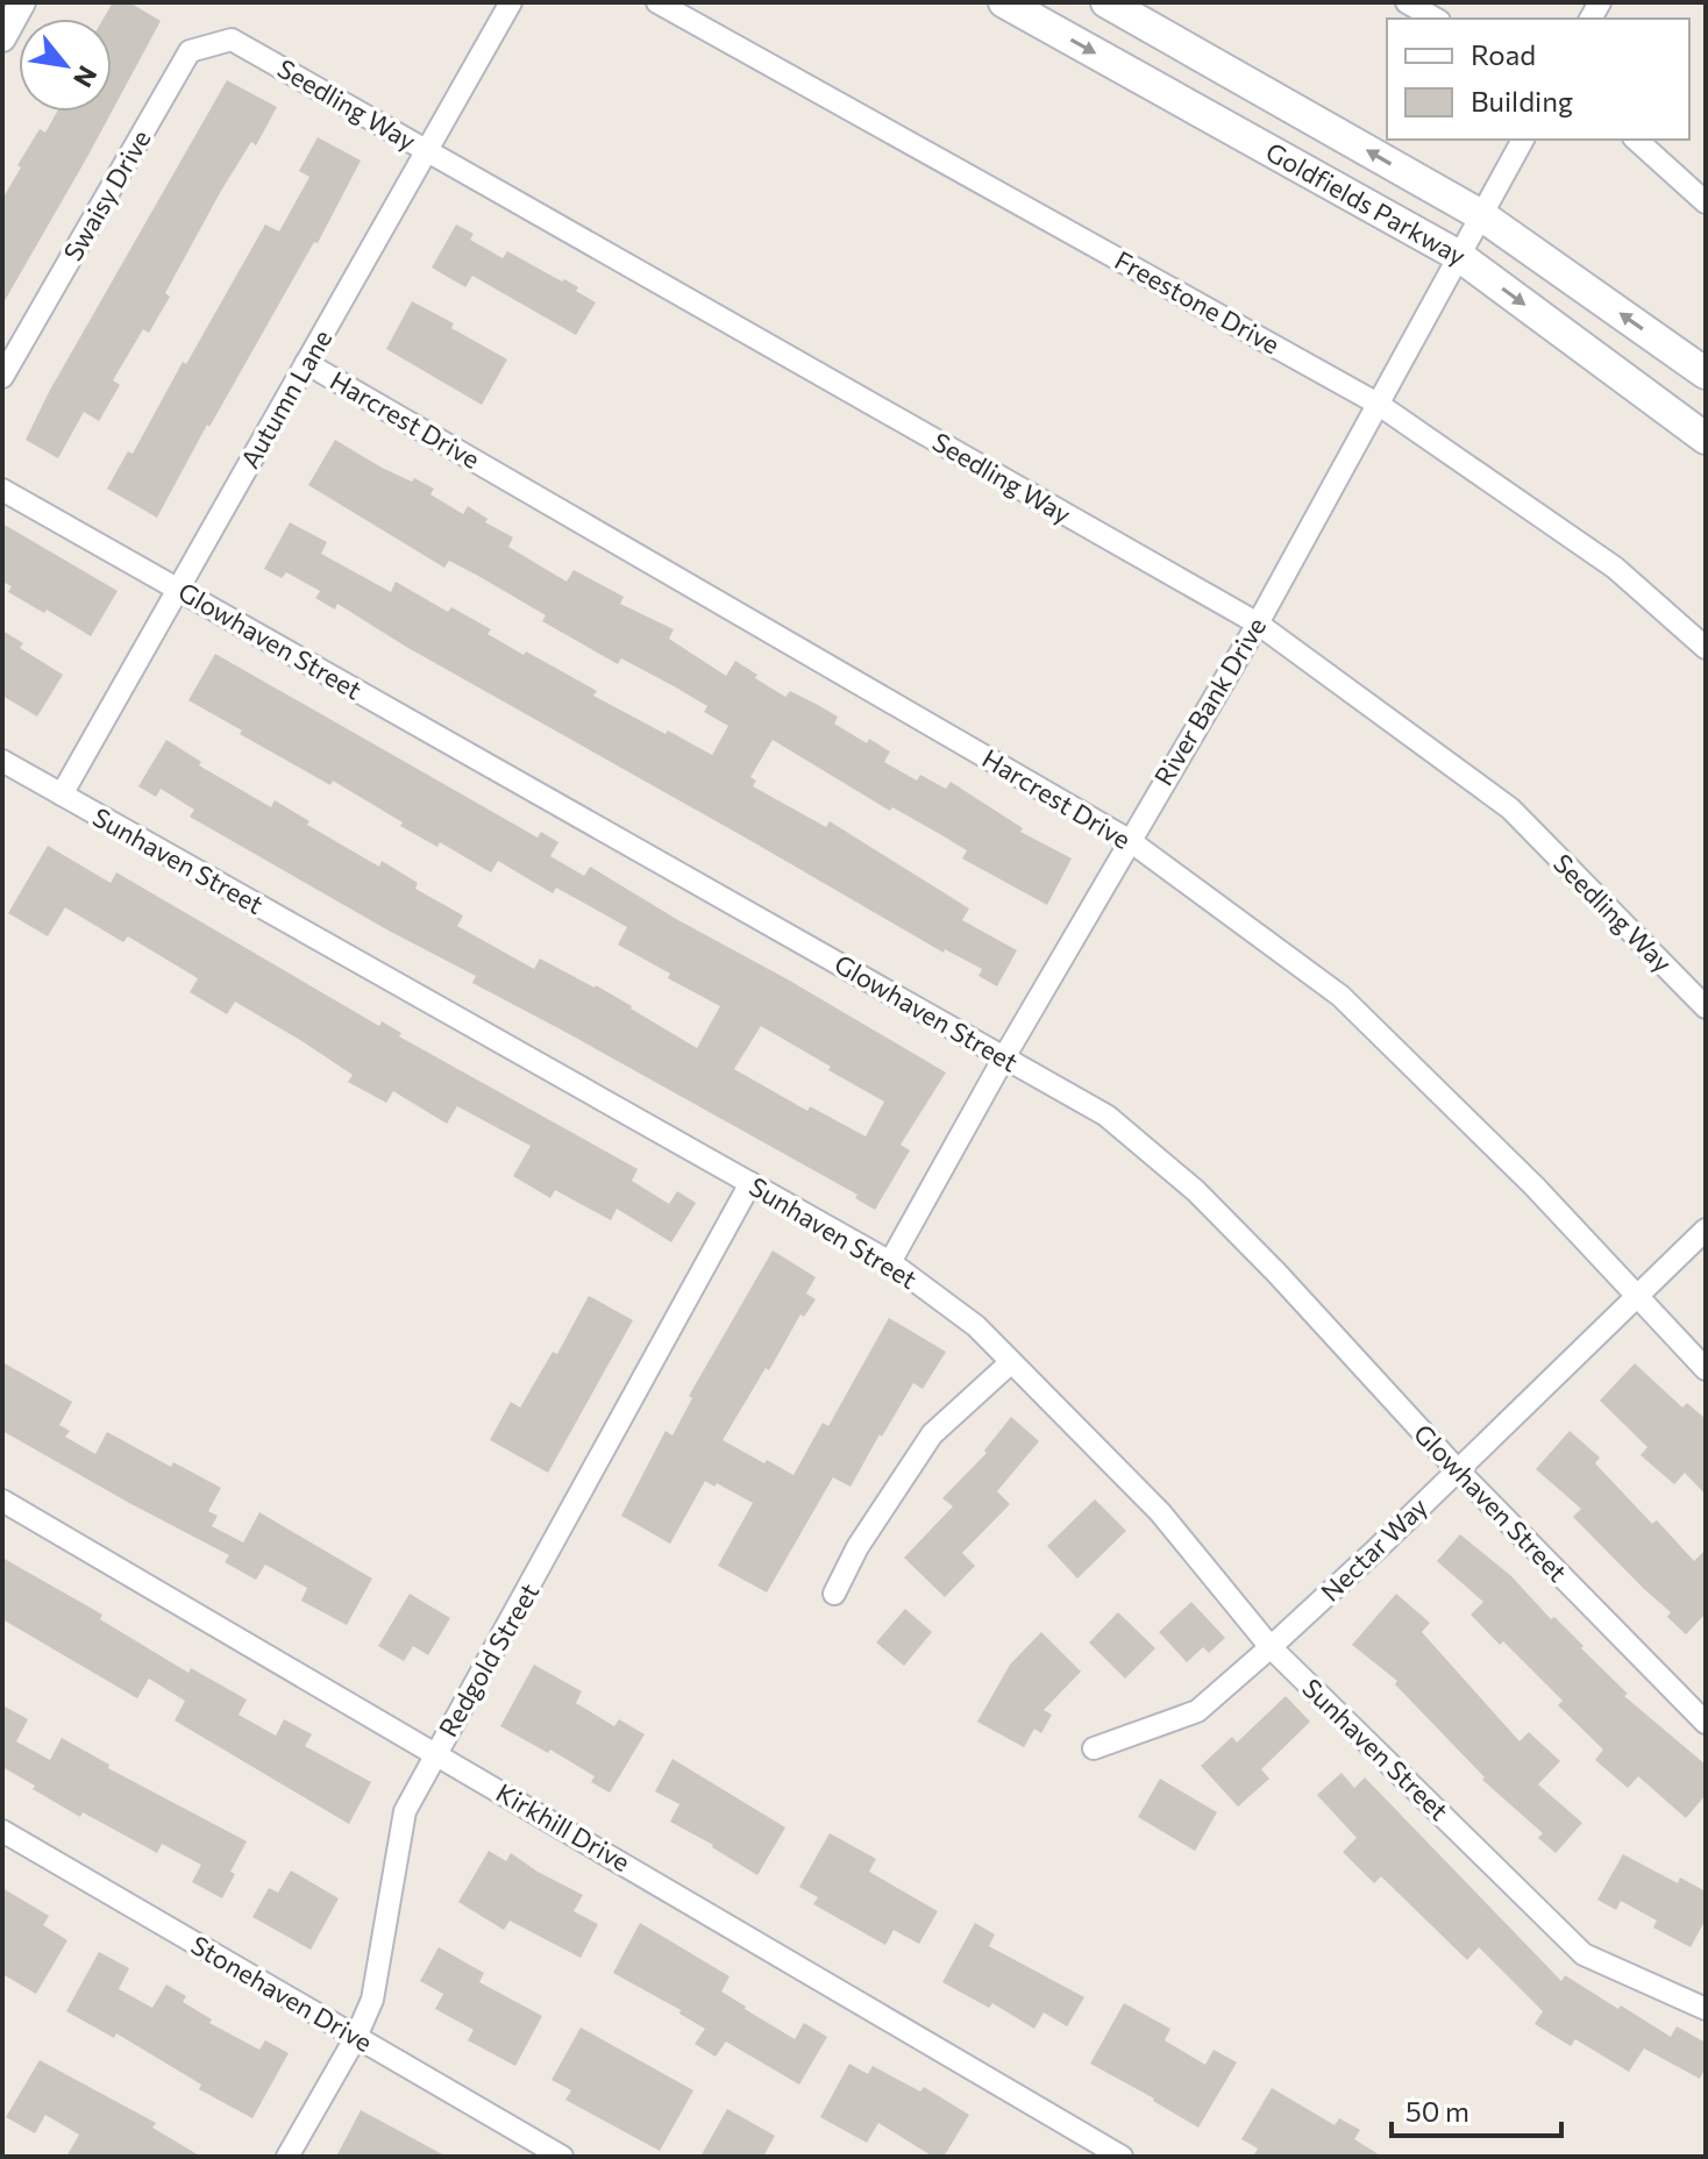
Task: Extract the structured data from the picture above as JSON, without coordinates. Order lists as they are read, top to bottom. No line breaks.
{"streets":{"main road":["Goldfields Parkway"],"street":["Seedling Way","Swaisy Drive","Freestone Drive","Autumn Lane","Harcrest Drive","Glowhaven Street","River Bank Drive","Sunhaven Street","Nectar Way","Redgold Street","Kirkhill Drive","Stonehaven Drive"]},"crossings":[["Seedling Way","Swaisy Drive"],["Seedling Way","Autumn Lane"],["Seedling Way","River Bank Drive"],["Goldfields Parkway","River Bank Drive"],["Freestone Drive","River Bank Drive"],["Autumn Lane","Harcrest Drive"],["Autumn Lane","Glowhaven Street"],["Autumn Lane","Sunhaven Street"],["Harcrest Drive","River Bank Drive"],["Harcrest Drive","Nectar Way"],["Glowhaven Street","River Bank Drive"],["Glowhaven Street","Nectar Way"],["River Bank Drive","Sunhaven Street"],["Sunhaven Street","Nectar Way"],["Sunhaven Street","Redgold Street"],["Redgold Street","Kirkhill Drive"],["Redgold Street","Stonehaven Drive"]],"legend":["Road","Building"],"scale_bar":"50 m","north":"bottom right"}
